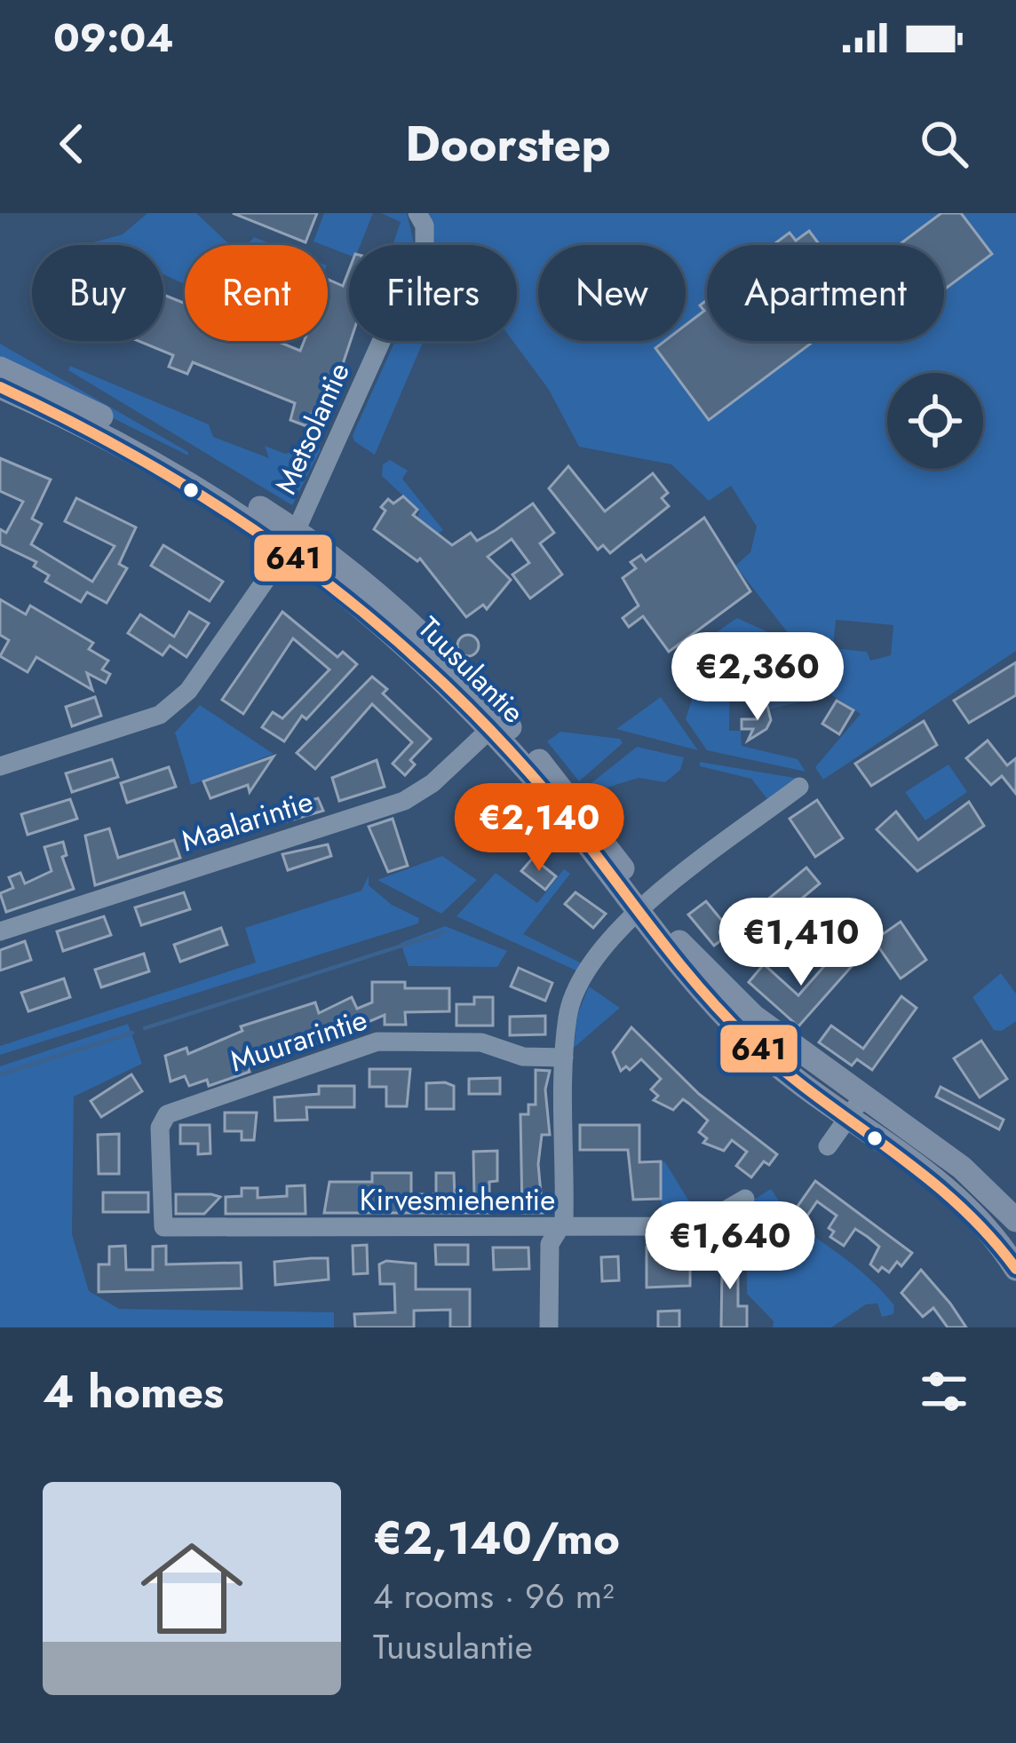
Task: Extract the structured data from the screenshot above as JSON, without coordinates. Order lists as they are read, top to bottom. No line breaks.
{"streets":{"main road":["Tuusulantie"],"street":["Metsolantie","Maalarintie","Muurarintie","Kirvesmiehentie"]},"crossings":[["Metsolantie","Tuusulantie"],["Tuusulantie","Maalarintie"],["Muurarintie","Kirvesmiehentie"]],"lines":["transit line 641"],"page":{"status":"09:04","header":"Doorstep","chip":["Buy","Rent","Filters","New","Apartment"],"price":["€2,360","€2,140","€1,410","€1,640"],"heading":"4 homes","list":[{"name":"€2,140/mo","note":"4 rooms · 96 m² · Tuusulantie"}]}}
